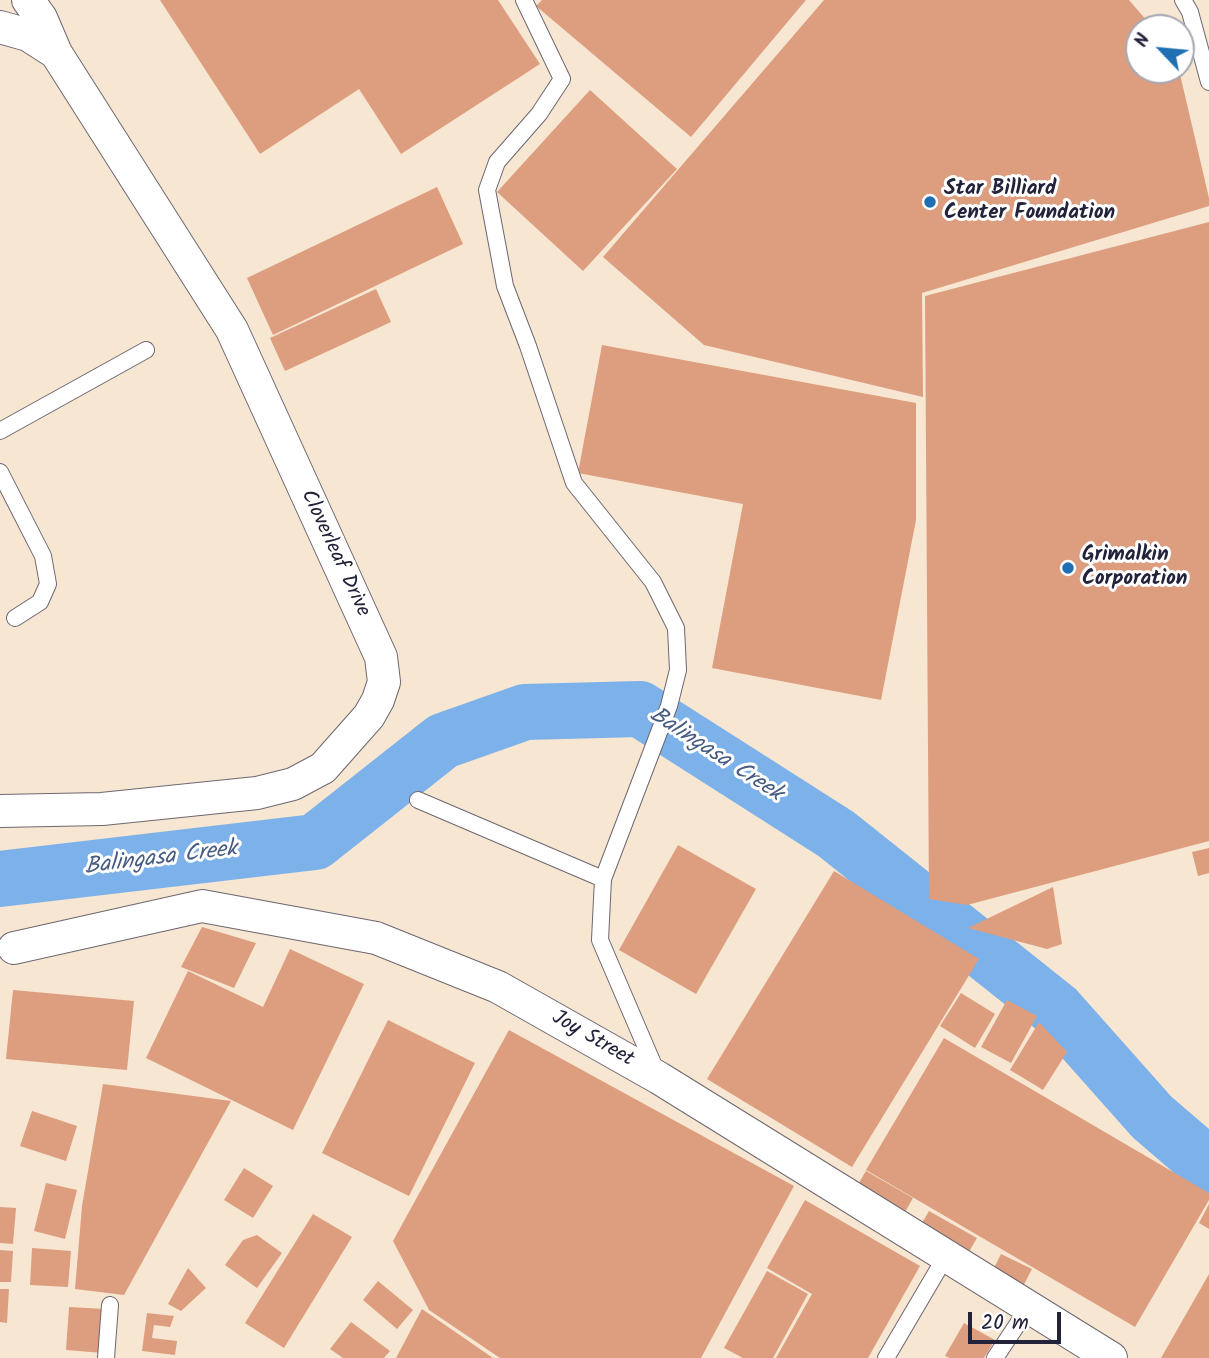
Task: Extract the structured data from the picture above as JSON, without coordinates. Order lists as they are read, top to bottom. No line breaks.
{"streets":{"street":["Cloverleaf Drive","Joy Street"]},"water":["Balingasa Creek"],"places":["Star Billiard Center Foundation","Grimalkin Corporation"],"scale_bar":"20 m","north":"top left"}
